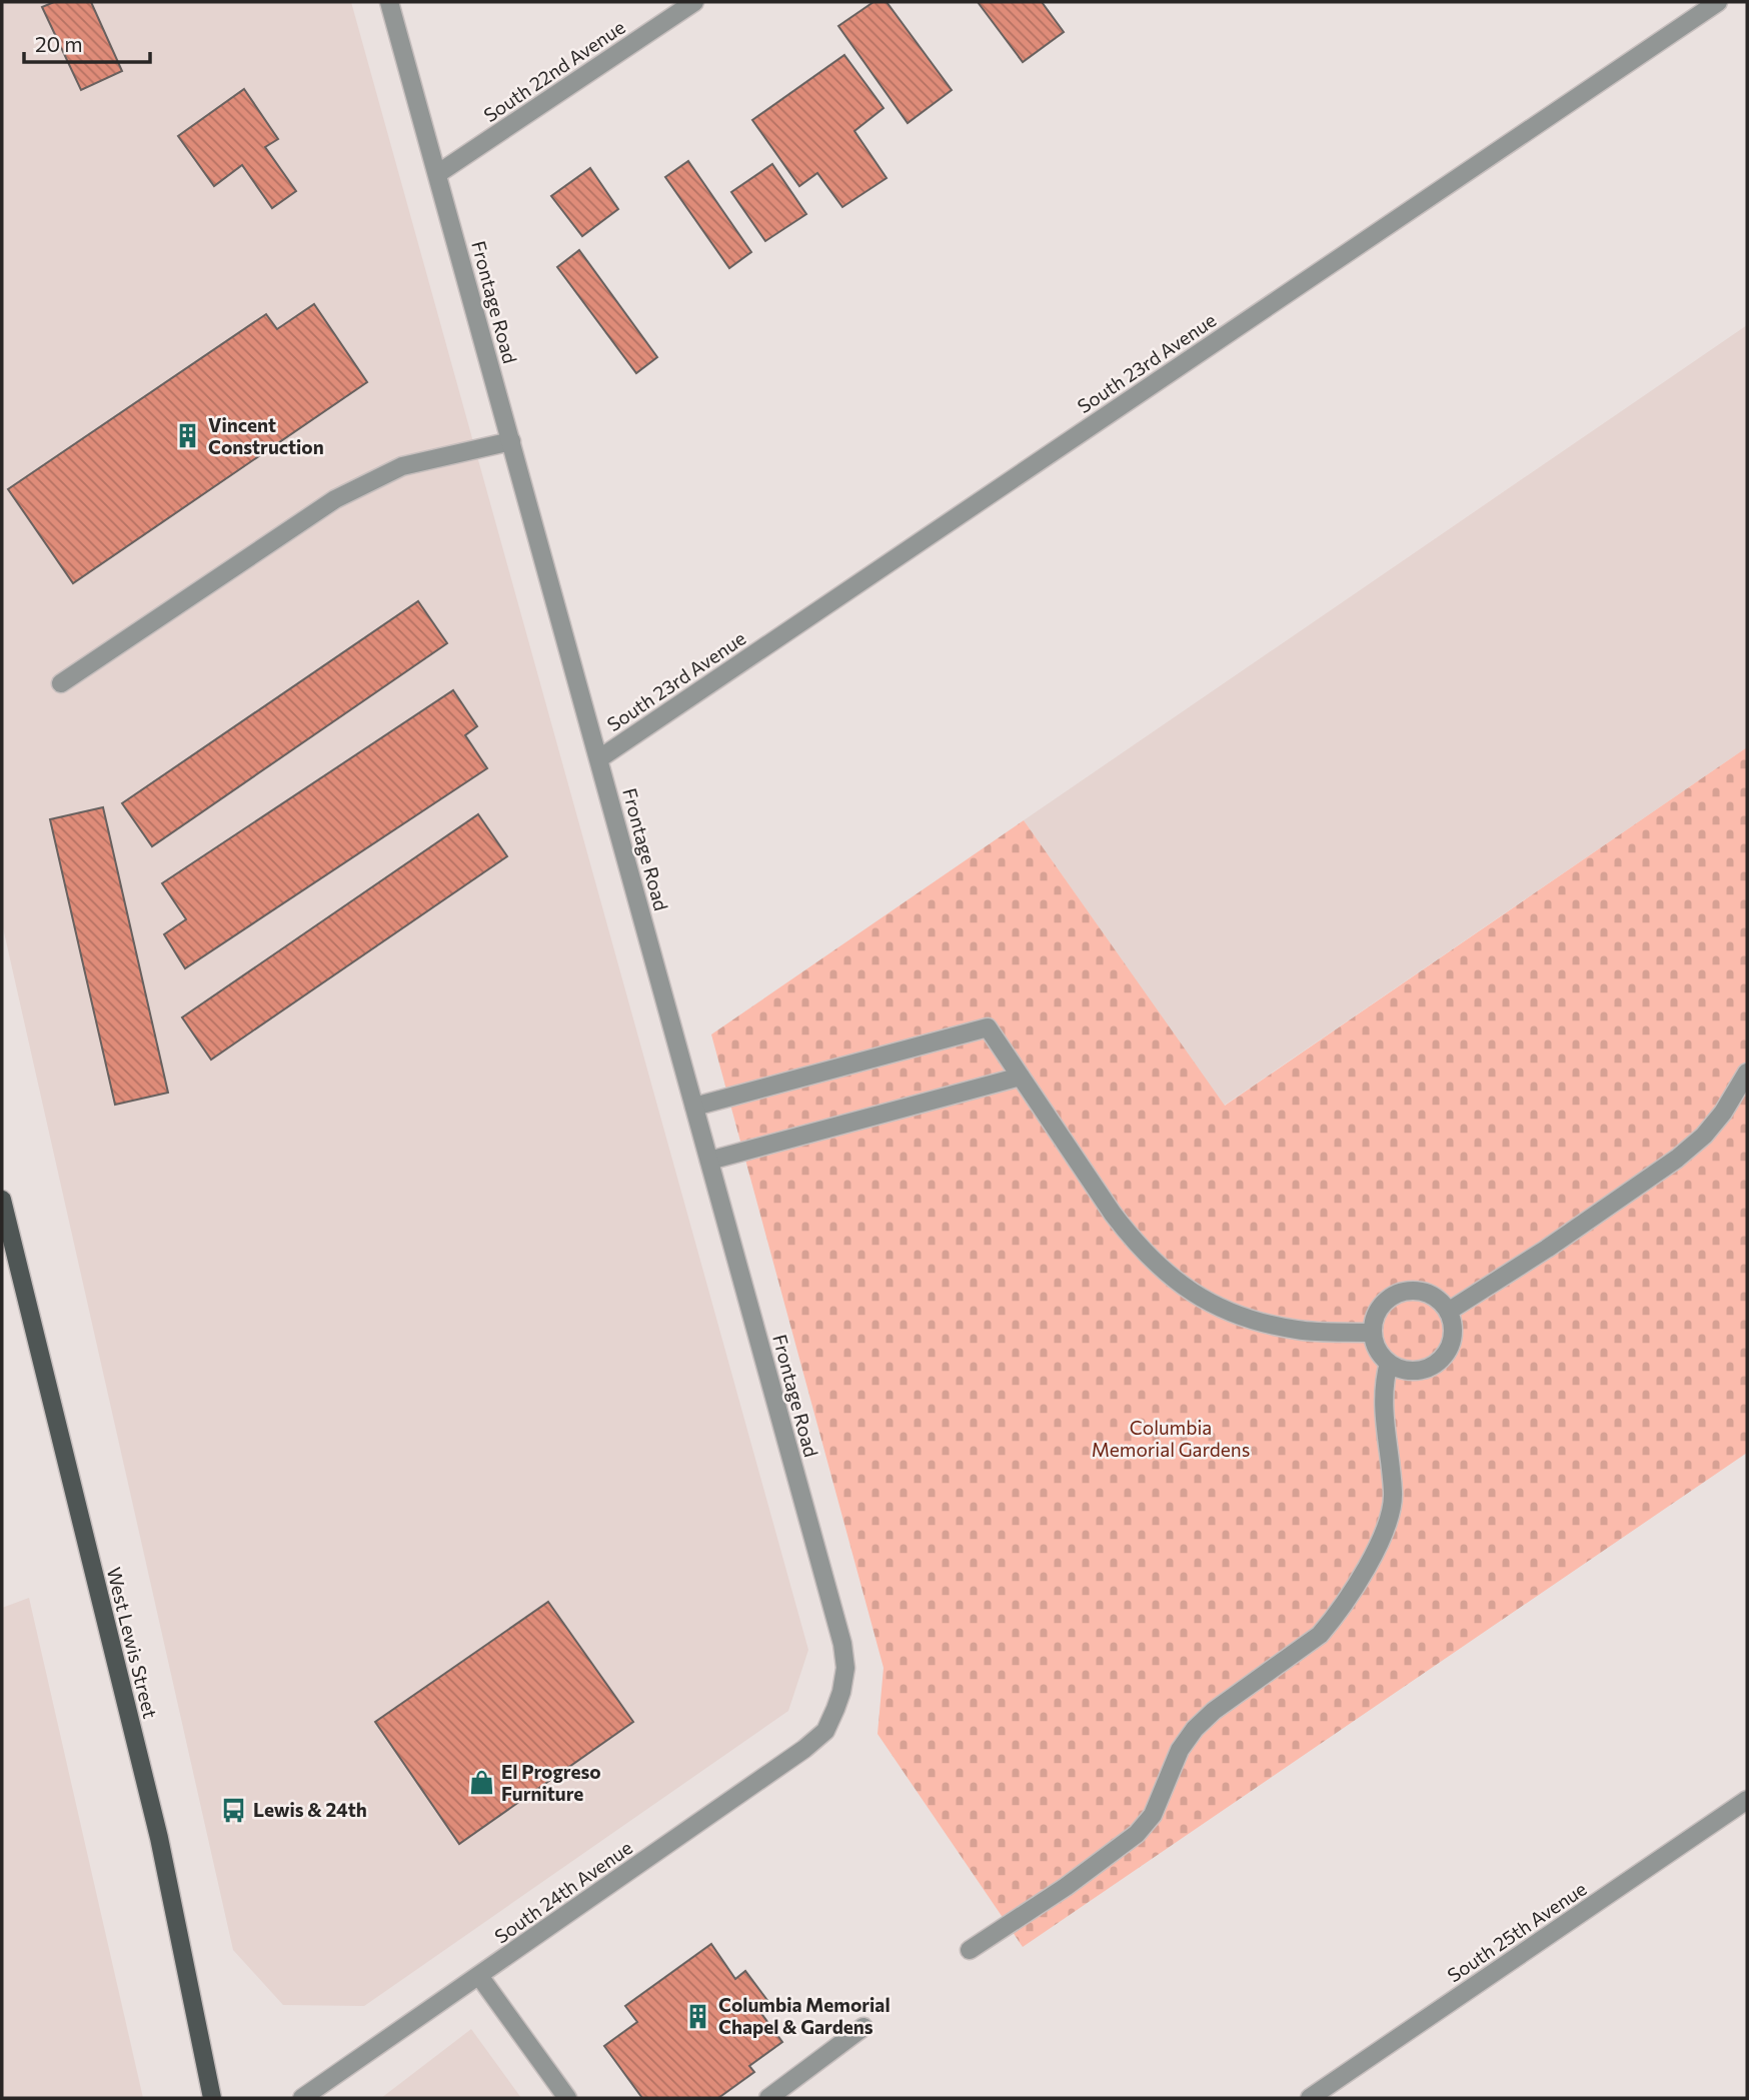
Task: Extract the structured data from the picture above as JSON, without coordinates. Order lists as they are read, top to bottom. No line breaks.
{"streets":{"main road":["West Lewis Street"],"street":["South 22nd Avenue","Frontage Road","South 23rd Avenue","South 24th Avenue","South 25th Avenue"]},"crossings":[["South 22nd Avenue","Frontage Road"],["Frontage Road","South 23rd Avenue"],["Frontage Road","South 24th Avenue"]],"parks":["Columbia Memorial Gardens"],"places":{"building":["Vincent Construction","Columbia Memorial Chapel & Gardens"],"shop":["El Progreso Furniture"],"bus stop":["Lewis & 24th"]},"scale_bar":"20 m"}
